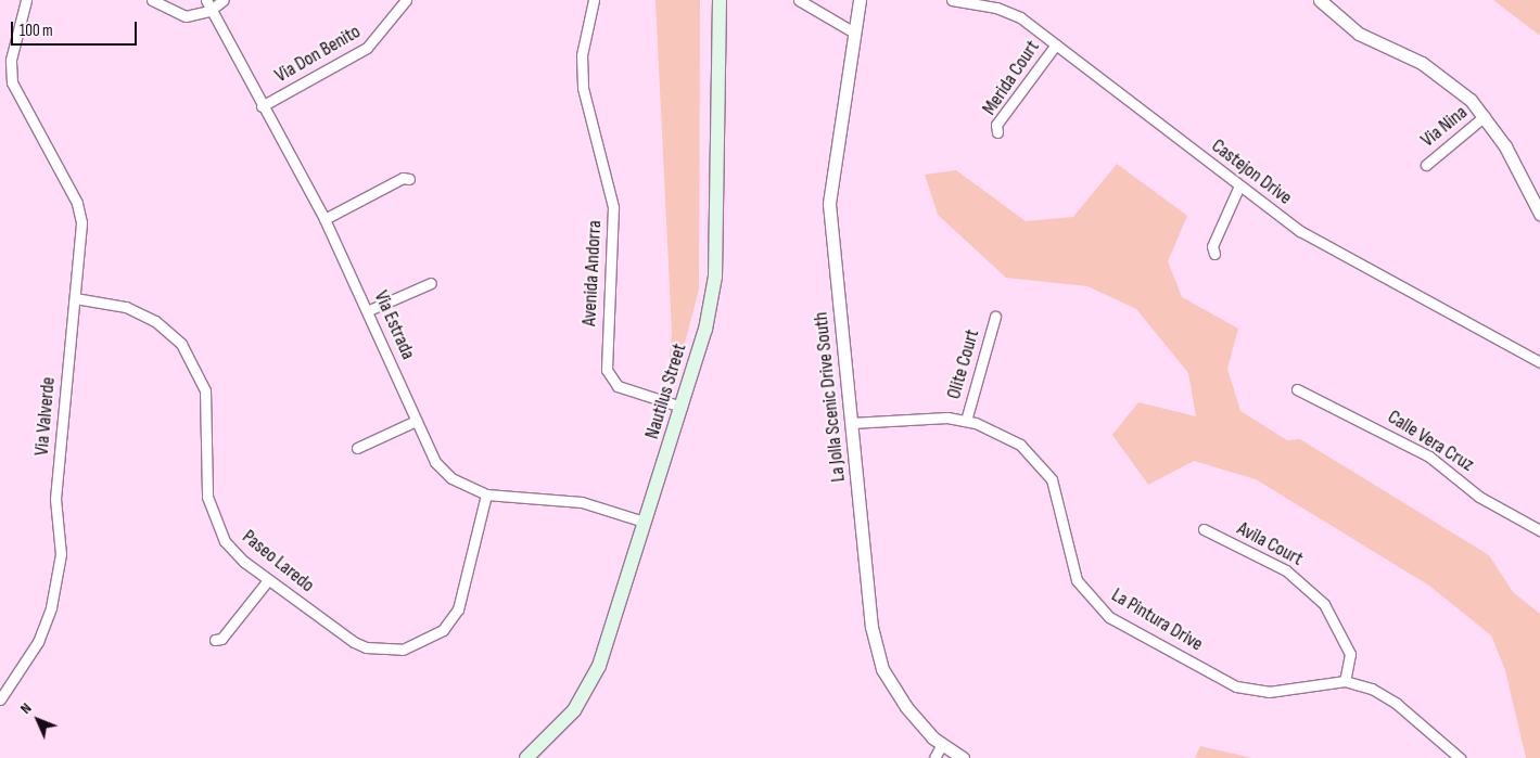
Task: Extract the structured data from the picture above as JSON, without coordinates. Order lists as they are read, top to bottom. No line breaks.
{"streets":{"main road":["Nautilus Street"],"street":["Via Don Benito","Merida Court","Via Nina","Castejon Drive","Avenida Andorra","Via Estrada","Olite Court","La Jolla Scenic Drive South","Via Valverde","Calle Vera Cruz","Avila Court","Paseo Laredo","La Pintura Drive"]},"crossings":[["Via Don Benito","Via Estrada"],["Merida Court","Castejon Drive"],["Avenida Andorra","Nautilus Street"],["Via Estrada","Nautilus Street"],["Via Estrada","Paseo Laredo"],["Olite Court","La Pintura Drive"],["La Jolla Scenic Drive South","La Pintura Drive"],["Via Valverde","Paseo Laredo"],["Avila Court","La Pintura Drive"]],"scale_bar":"100 m","north":"top left"}
